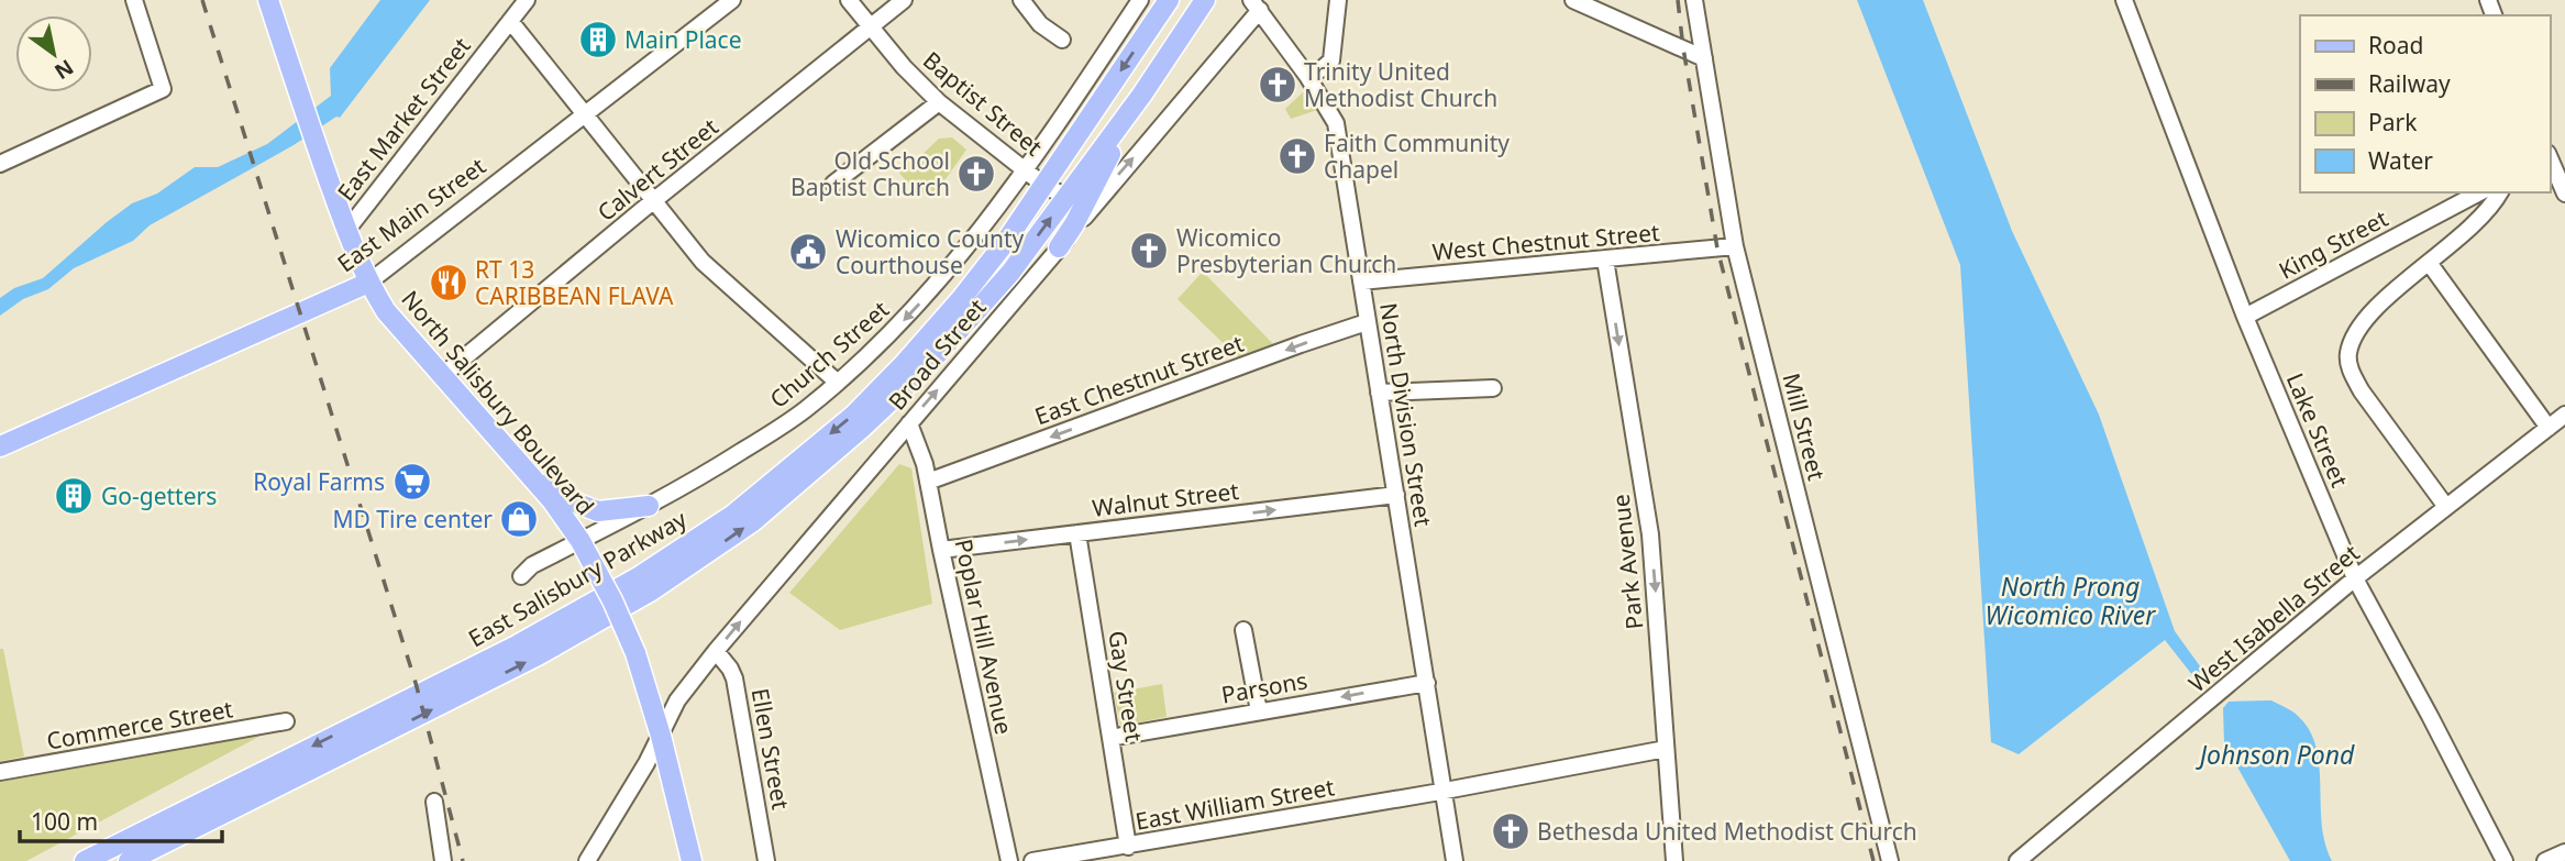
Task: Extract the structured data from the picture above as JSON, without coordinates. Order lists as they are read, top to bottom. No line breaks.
{"streets":{"main road":["East Main Street","North Salisbury Boulevard","East Salisbury Parkway"],"street":["Baptist Street","East Market Street","Calvert Street","West Chestnut Street","King Street","Church Street","Broad Street","East Chestnut Street","North Division Street","Mill Street","Lake Street","Walnut Street","Park Avenue","West Isabella Street","Poplar Hill Avenue","Gay Street","Parsons","Commerce Street","Ellen Street","East William Street"]},"crossings":[["Baptist Street","Calvert Street"],["Baptist Street","Church Street"],["Baptist Street","East Salisbury Parkway"],["East Market Street","North Salisbury Boulevard"],["Calvert Street","North Salisbury Boulevard"],["East Main Street","North Salisbury Boulevard"],["West Chestnut Street","North Division Street"],["West Chestnut Street","Mill Street"],["West Chestnut Street","Park Avenue"],["King Street","Lake Street"],["Church Street","North Salisbury Boulevard"],["Broad Street","North Salisbury Boulevard"],["Broad Street","North Division Street"],["Broad Street","Poplar Hill Avenue"],["Broad Street","Ellen Street"],["East Chestnut Street","North Division Street"],["East Chestnut Street","Poplar Hill Avenue"],["North Division Street","Walnut Street"],["North Division Street","Parsons"],["North Division Street","East William Street"],["Lake Street","West Isabella Street"],["Walnut Street","Poplar Hill Avenue"],["Walnut Street","Gay Street"],["Park Avenue","East William Street"],["Gay Street","Parsons"],["Gay Street","East William Street"]],"one_way":["Broad Street","East Chestnut Street","Walnut Street","Park Avenue","Parsons"],"water":["North Prong Wicomico River","Johnson Pond"],"places":{"building":["Main Place","Go-getters"],"church":["Trinity United Methodist Church","Faith Community Chapel","Old School Baptist Church","Wicomico Presbyterian Church","Bethesda United Methodist Church"],"public building":["Wicomico County Courthouse"],"restaurant":["RT 13 CARIBBEAN FLAVA"],"supermarket":["Royal Farms"],"shop":["MD Tire center"]},"legend":["Road","Railway","Park","Water"],"scale_bar":"100 m","north":"bottom right"}
